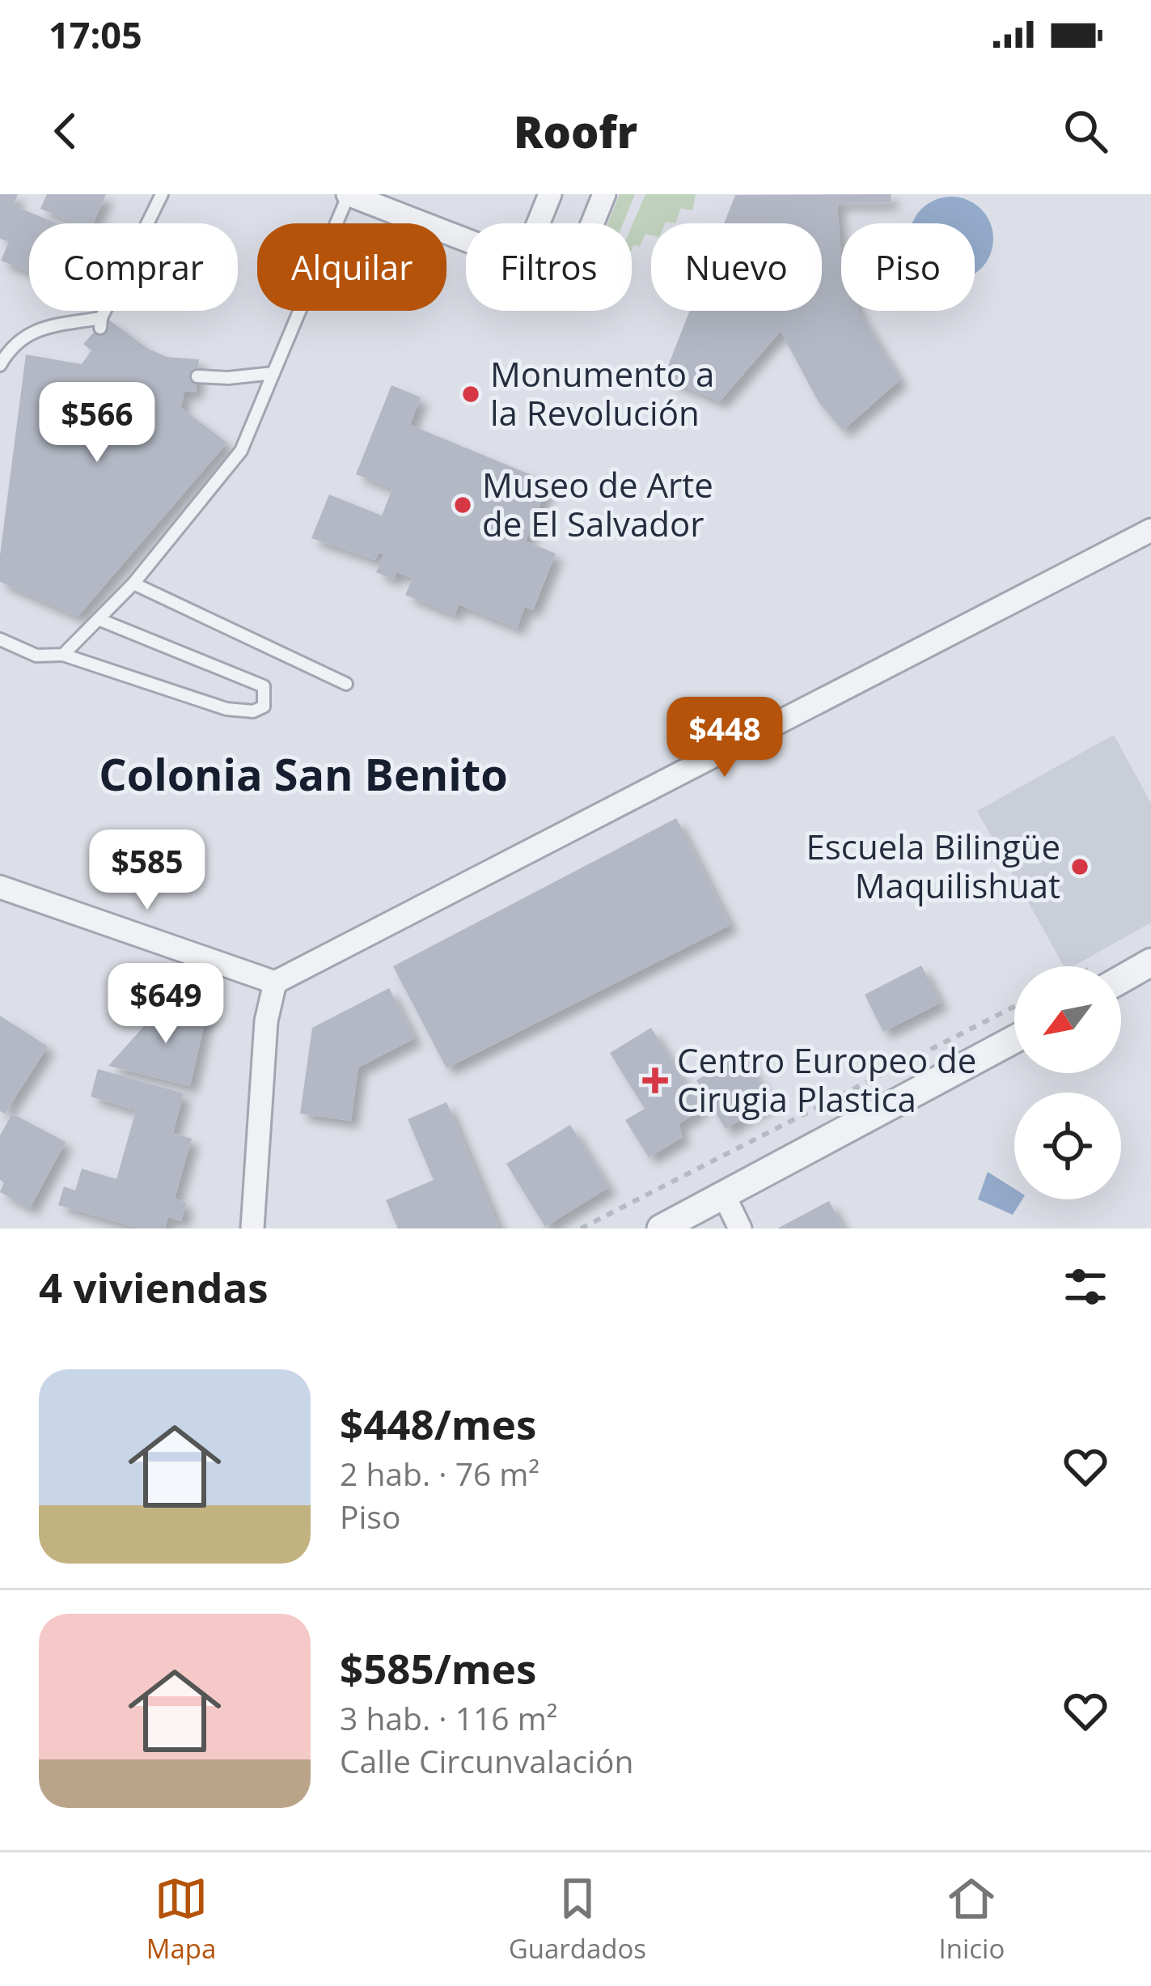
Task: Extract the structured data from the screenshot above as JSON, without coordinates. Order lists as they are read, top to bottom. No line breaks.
{"districts":["Colonia San Benito"],"places":{"other":["Monumento a la Revolución","Museo de Arte de El Salvador","Escuela Bilingüe Maquilishuat"],"health":["Centro Europeo de Cirugia Plastica"]},"north":"bottom left","page":{"status":"17:05","header":"Roofr","chip":["Comprar","Alquilar","Filtros","Nuevo","Piso"],"price":["$566","$448","$585","$649"],"heading":"4 viviendas","list":[{"name":"$448/mes","note":"2 hab. · 76 m² · Piso"},{"name":"$585/mes","note":"3 hab. · 116 m² · Calle Circunvalación"}],"tabs":["Mapa","Guardados","Inicio"]}}
